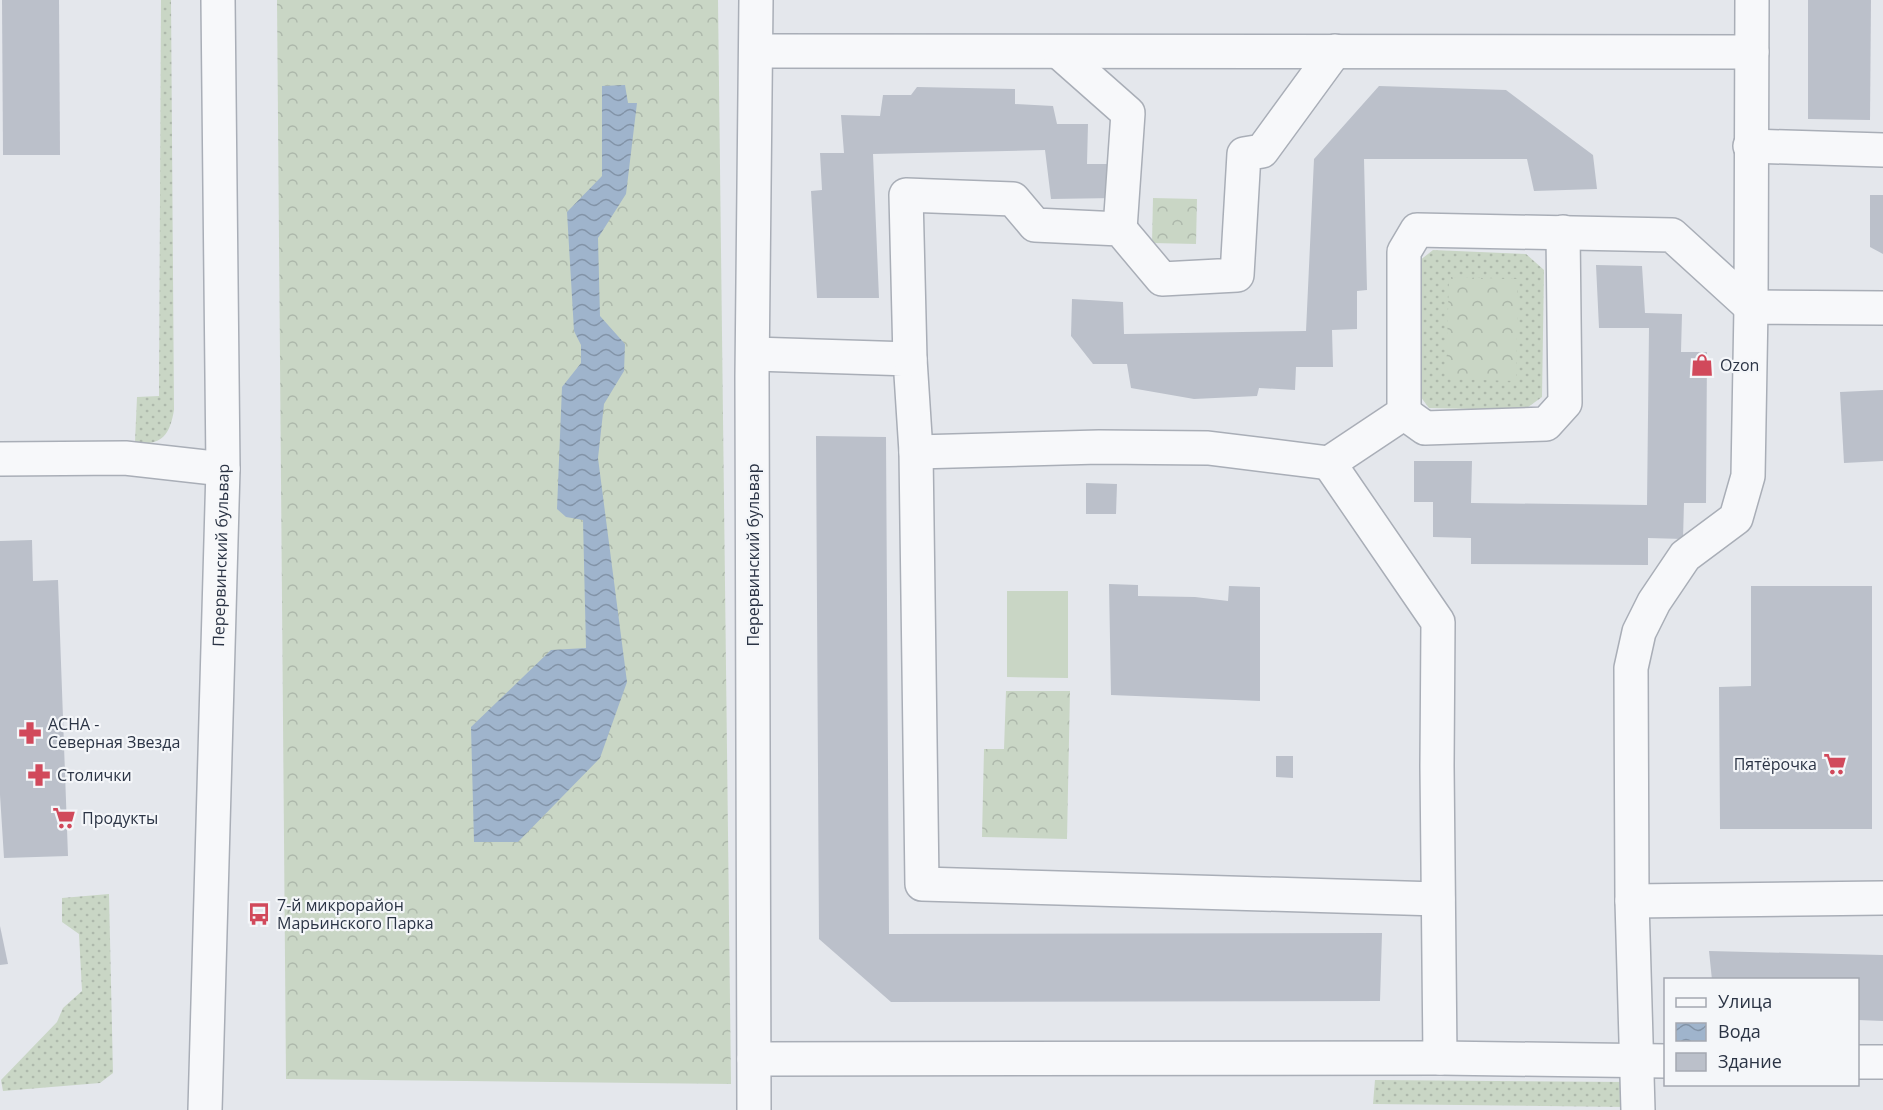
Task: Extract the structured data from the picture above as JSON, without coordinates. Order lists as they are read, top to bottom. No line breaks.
{"streets":{"street":["Перервинский бульвар"]},"places":{"shop":["Ozon"],"pharmacy":["АСНА - Северная Звезда","Столички"],"supermarket":["Пятёрочка","Продукты"],"bus stop":["7-й микрорайон Марьинского Парка"]},"legend":["Улица","Вода","Здание"]}
